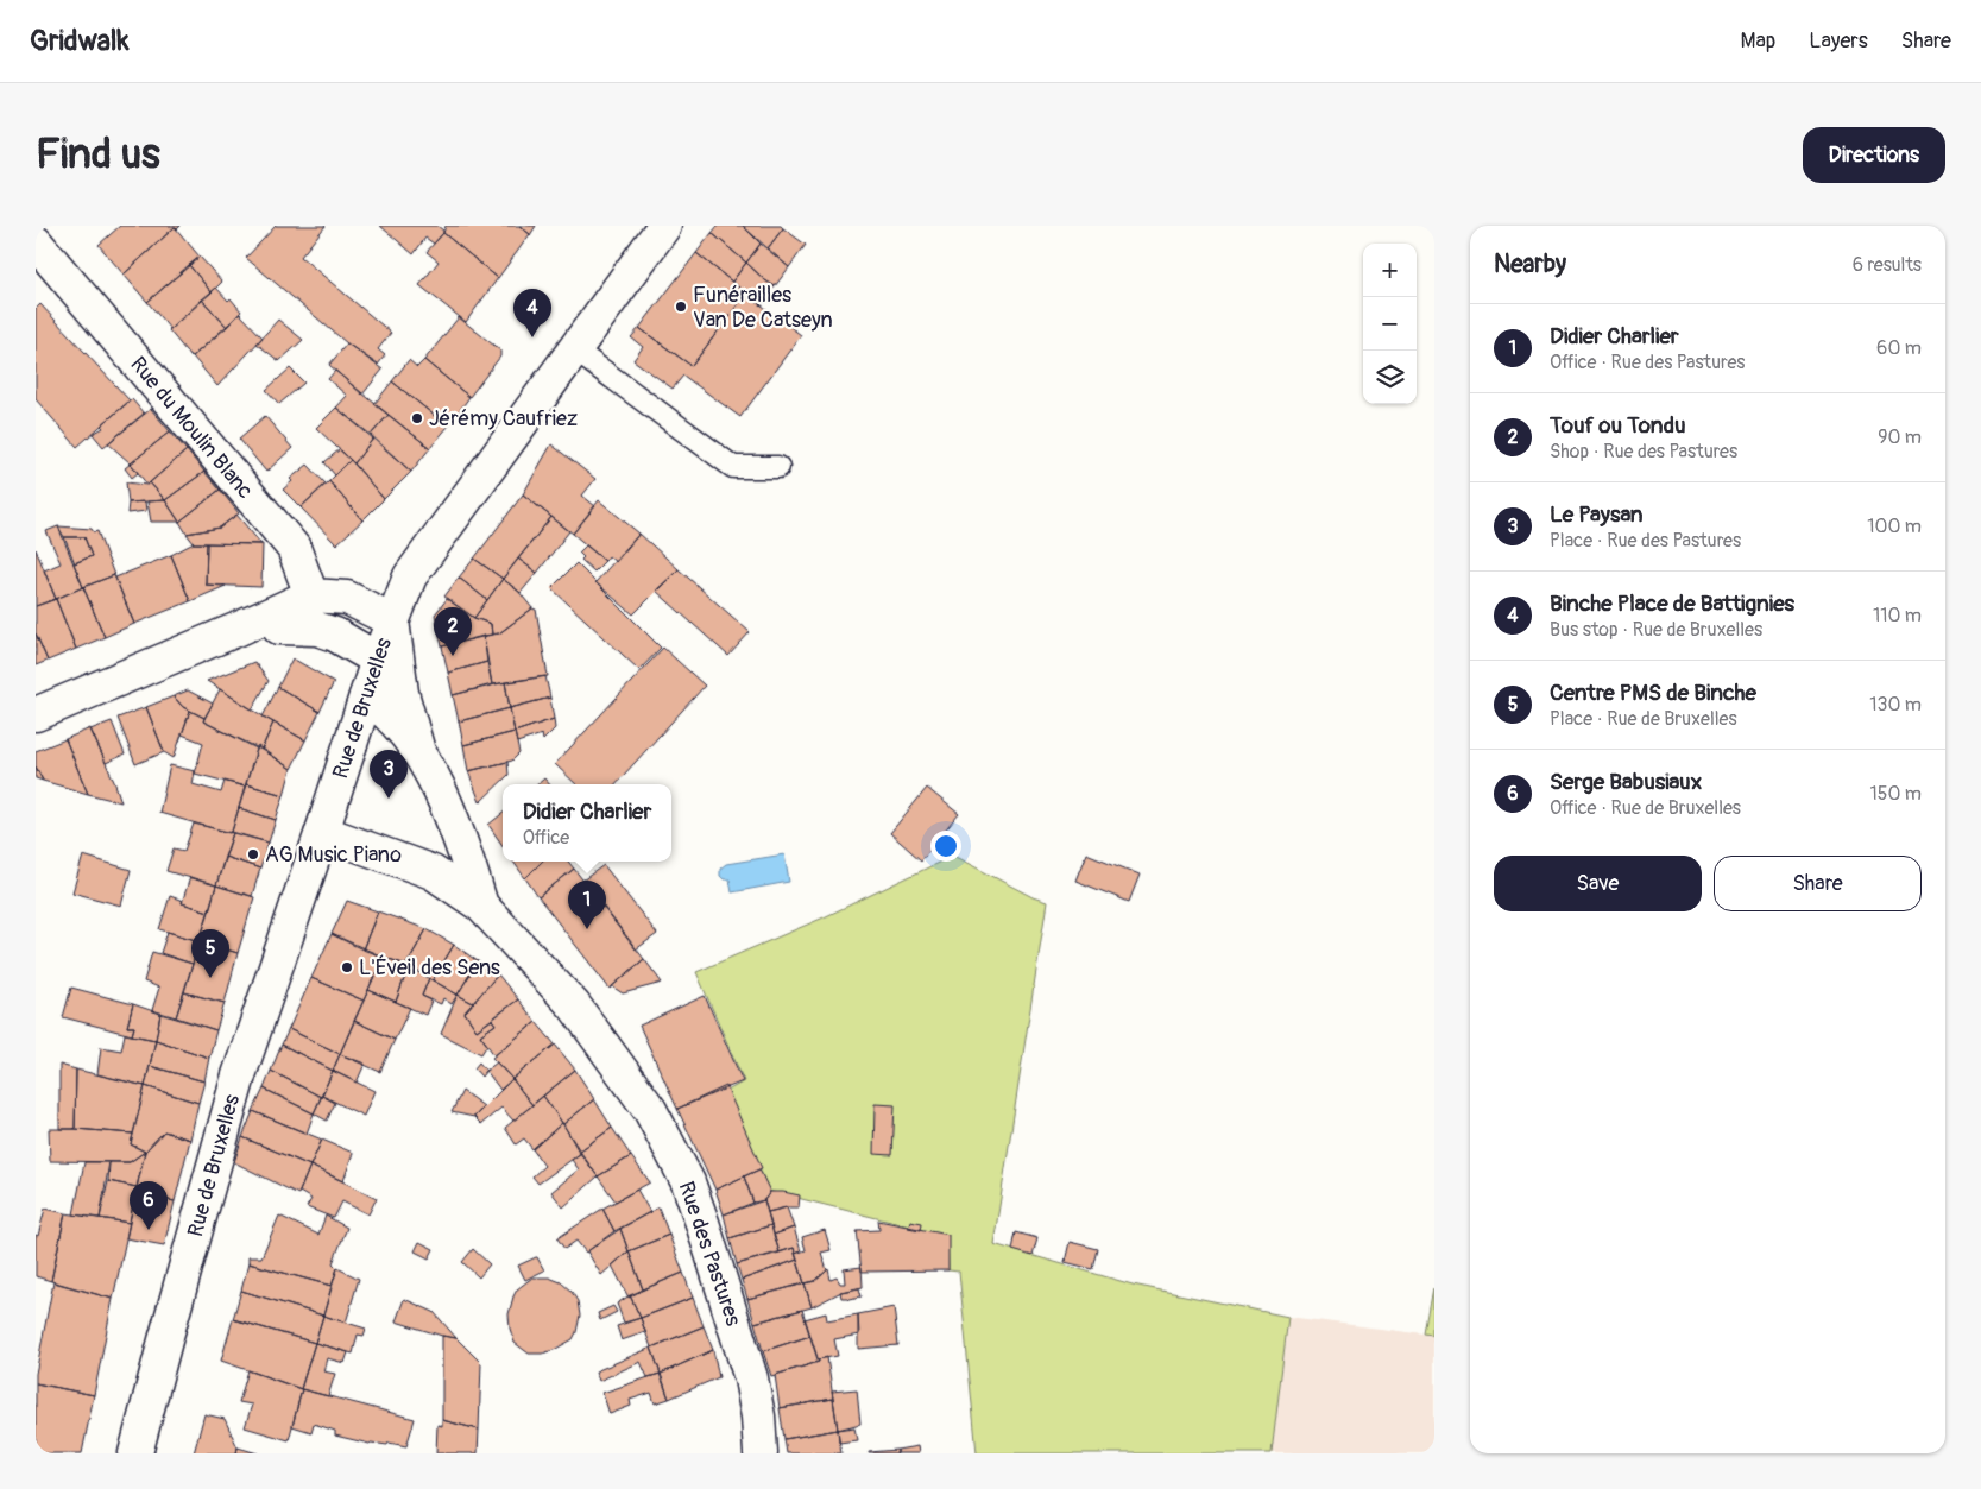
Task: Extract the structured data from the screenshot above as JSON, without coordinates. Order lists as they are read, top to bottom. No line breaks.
{"streets":{"street":["Rue du Moulin Blanc","Rue de Bruxelles","Rue des Pastures"]},"crossings":[["Rue de Bruxelles","Rue des Pastures"]],"places":["Funérailles Van De Catseyn","Jérémy Caufriez","AG Music Piano","L'Éveil des Sens"],"page":{"header":"Gridwalk","nav":["Map","Layers","Share"],"buttons":["Directions",["Save","Share"]],"title":"Find us","heading":["Nearby","6 results"],"map_buttons":["+","−"],"pins":["4","2","3","1","5","6"],"list":[{"mark":"1","name":"Didier Charlier","note":"Office · Rue des Pastures","value":"60 m"},{"mark":"2","name":"Touf ou Tondu","note":"Shop · Rue des Pastures","value":"90 m"},{"mark":"3","name":"Le Paysan","note":"Place · Rue des Pastures","value":"100 m"},{"mark":"4","name":"Binche Place de Battignies","note":"Bus stop · Rue de Bruxelles","value":"110 m"},{"mark":"5","name":"Centre PMS de Binche","note":"Place · Rue de Bruxelles","value":"130 m"},{"mark":"6","name":"Serge Babusiaux","note":"Office · Rue de Bruxelles","value":"150 m"}],"popup":["Didier Charlier","Office"]}}
